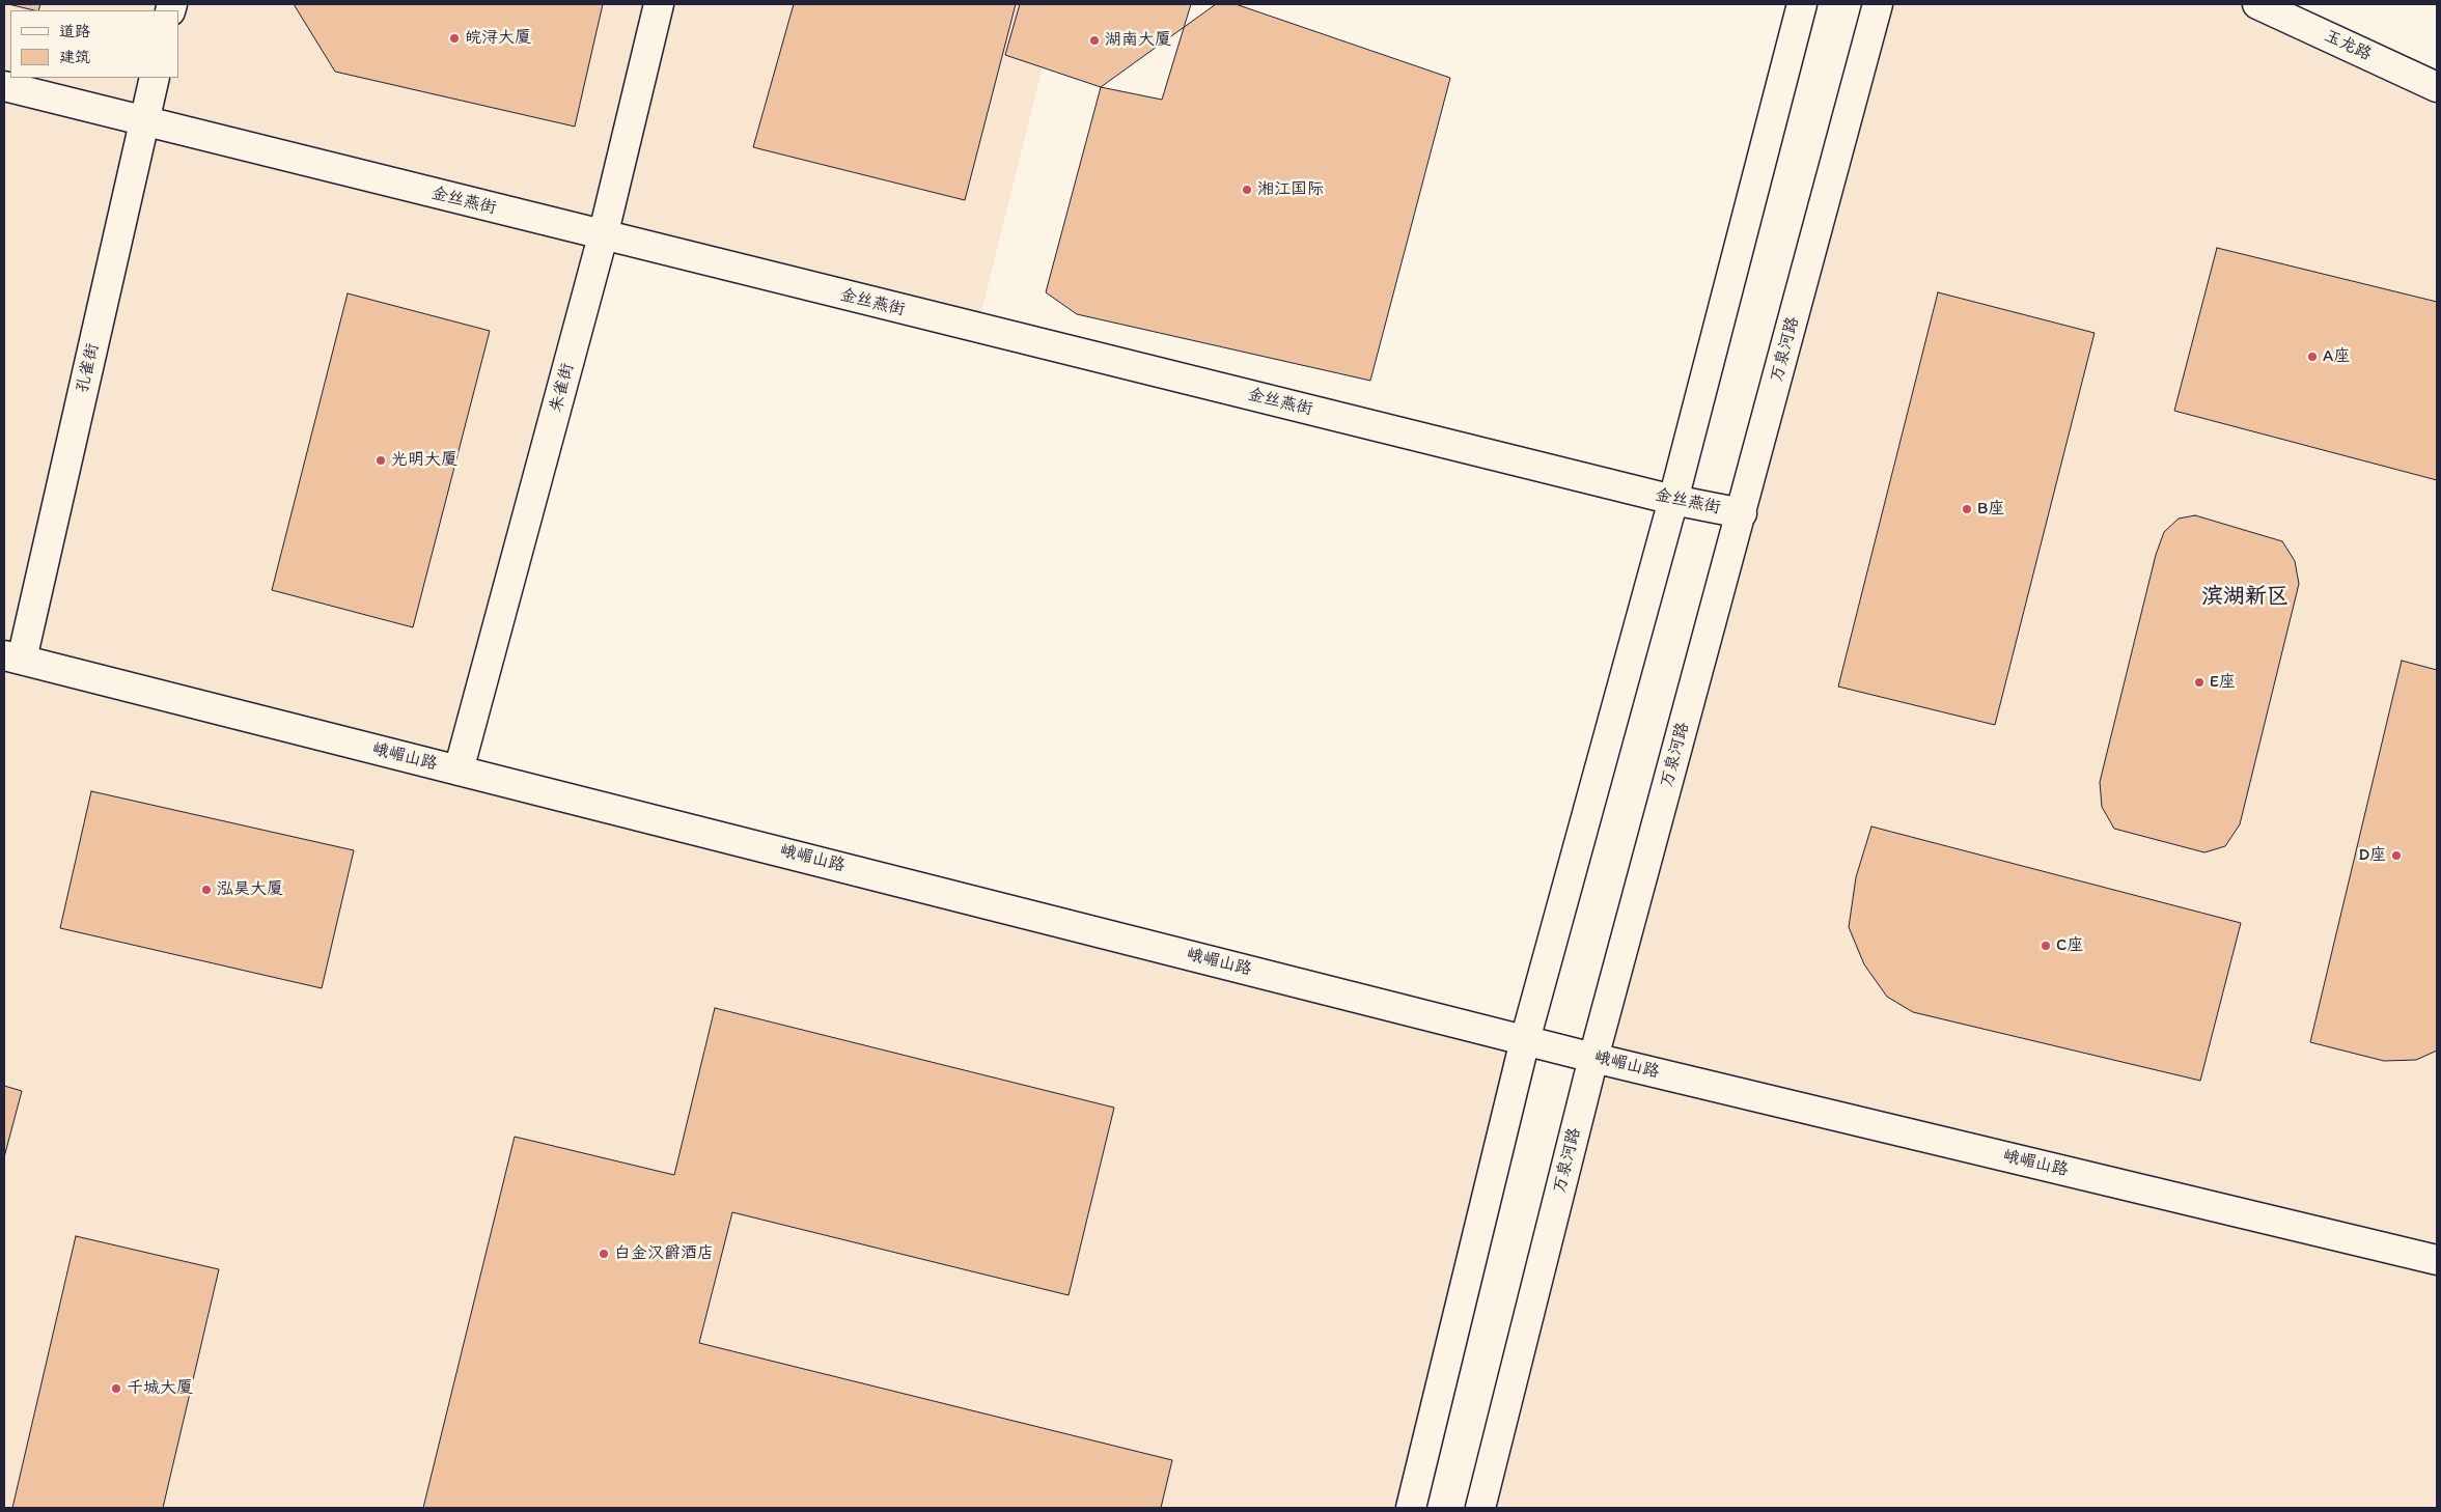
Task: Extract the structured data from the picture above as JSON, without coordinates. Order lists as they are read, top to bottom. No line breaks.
{"streets":{"street":["玉龙路","金丝燕街","万泉河路","孔雀街","朱雀街","峨嵋山路"]},"crossings":[["金丝燕街","万泉河路"],["金丝燕街","孔雀街"],["金丝燕街","朱雀街"],["万泉河路","峨嵋山路"],["孔雀街","峨嵋山路"],["朱雀街","峨嵋山路"]],"districts":["滨湖新区"],"places":["皖浔大厦","湖南大厦","湘江国际","A座","光明大厦","B座","E座","D座","泓昊大厦","C座","白金汉爵酒店","千城大厦"],"legend":["道路","建筑"]}
